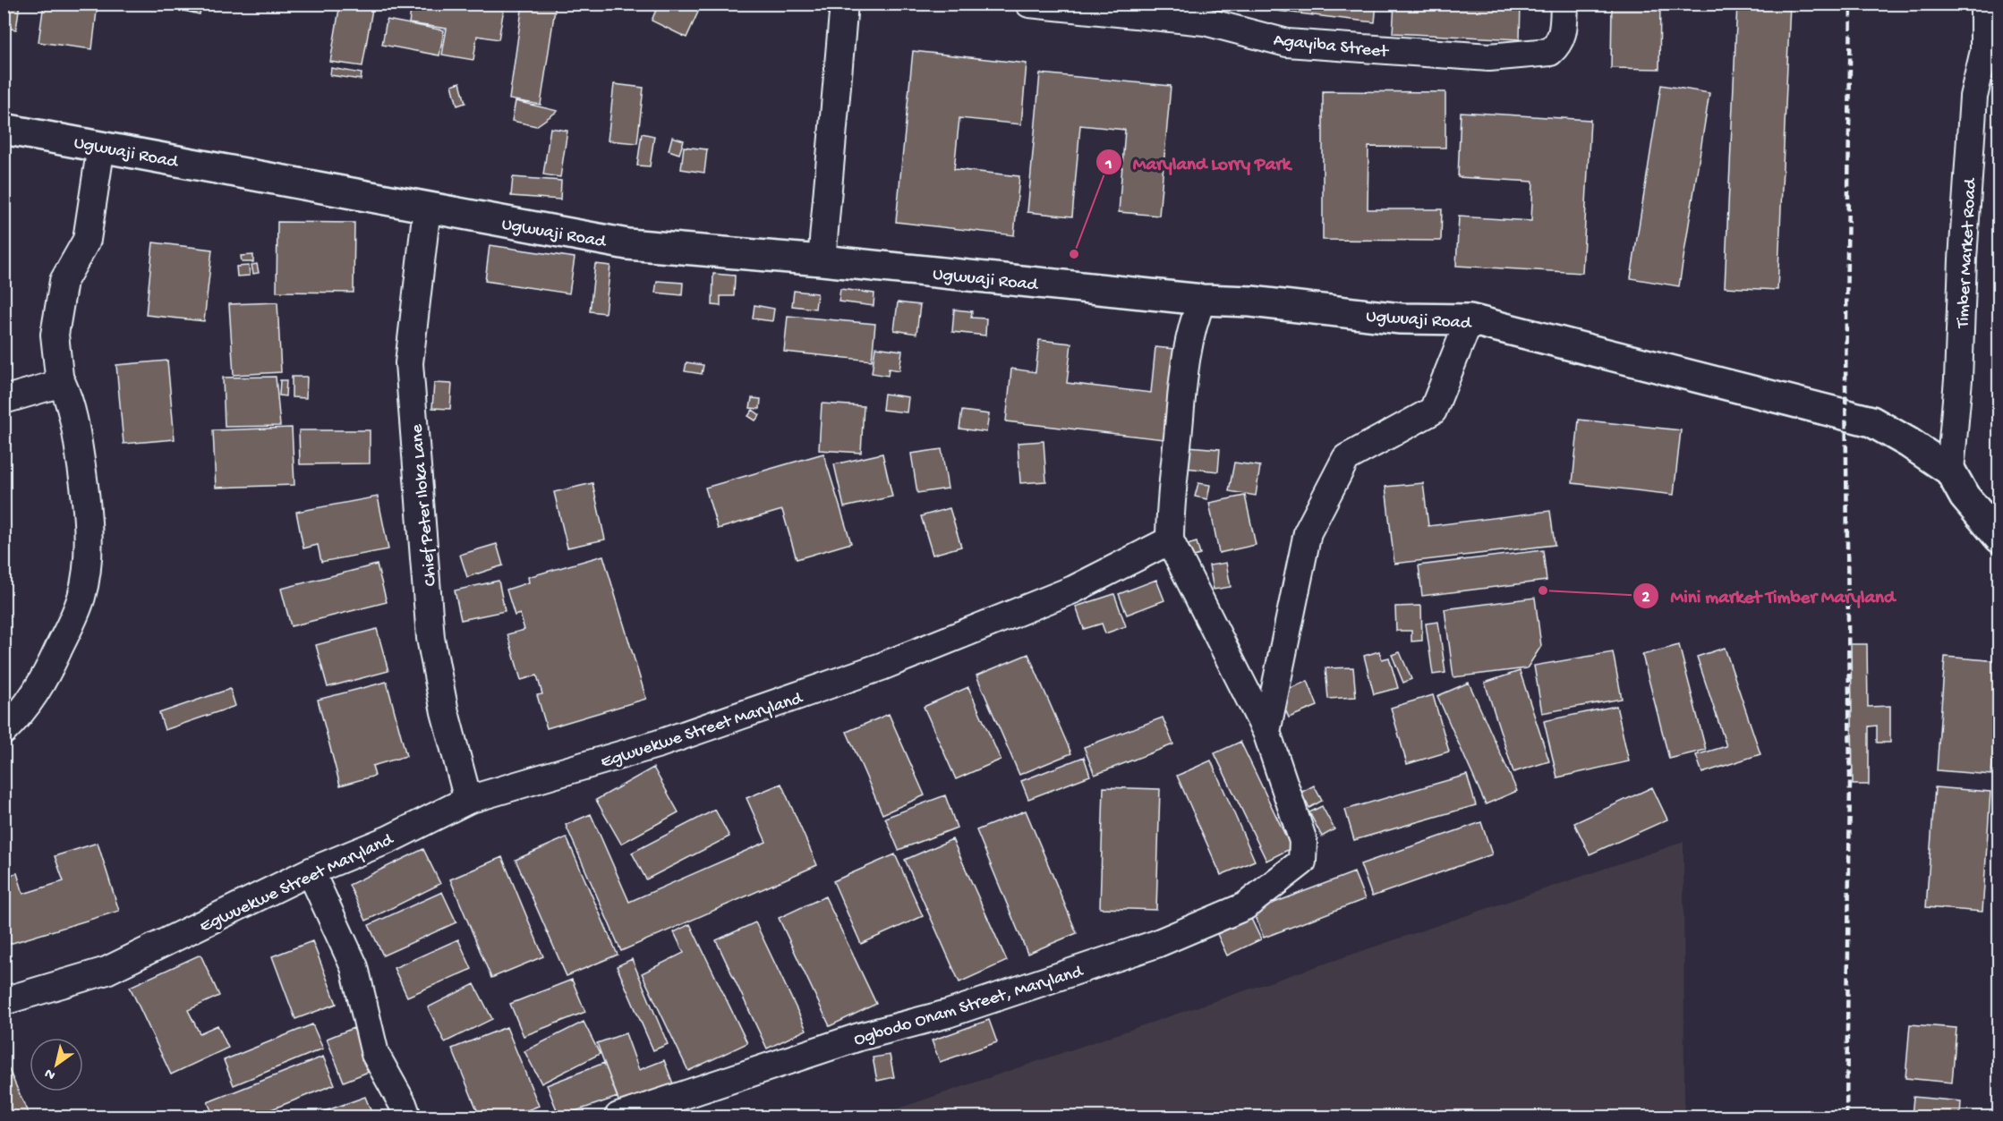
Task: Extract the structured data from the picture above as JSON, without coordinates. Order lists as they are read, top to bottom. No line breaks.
{"streets":{"main road":["Ugwuaji Road"],"street":["Agayiba Street","Timber Market Road","Chief Peter Iloka Lane","Egwuekwe Street Maryland","Ogbodo Onam Street, Maryland"]},"crossings":[["Ugwuaji Road","Timber Market Road"],["Ugwuaji Road","Chief Peter Iloka Lane"],["Chief Peter Iloka Lane","Egwuekwe Street Maryland"]],"places":["Maryland Lorry Park","Mini market Timber Maryland"],"north":"bottom left"}
